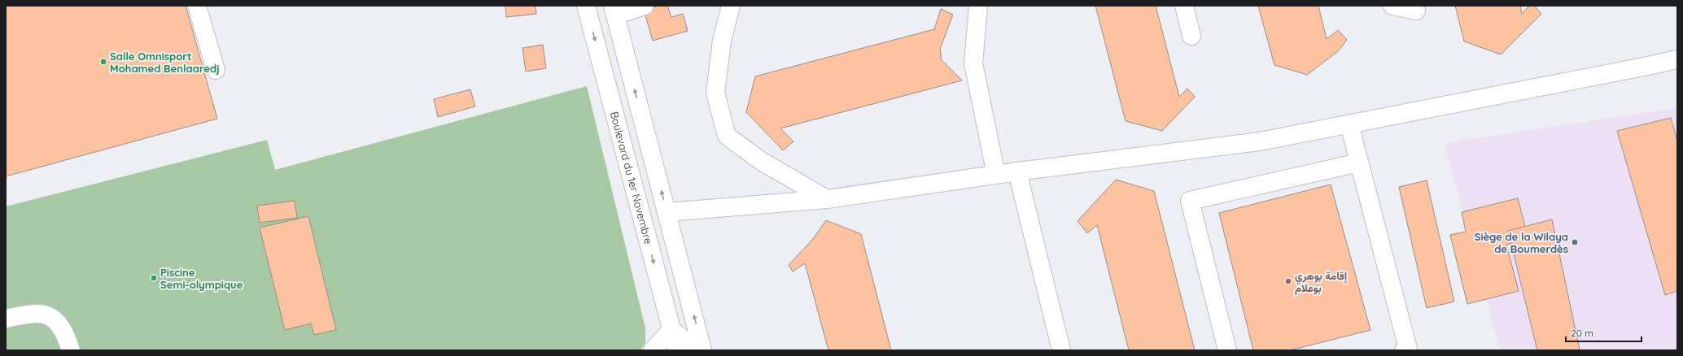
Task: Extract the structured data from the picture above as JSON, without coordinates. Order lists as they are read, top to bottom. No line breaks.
{"streets":{"main road":["Boulevard du 1er Novembre"]},"places":["Salle Omnisport Mohamed Benlaaredj","Siège de la Wilaya de Boumerdès","Piscine Semi-olympique","إقامة بوهري بوعلام"],"scale_bar":"20 m"}
